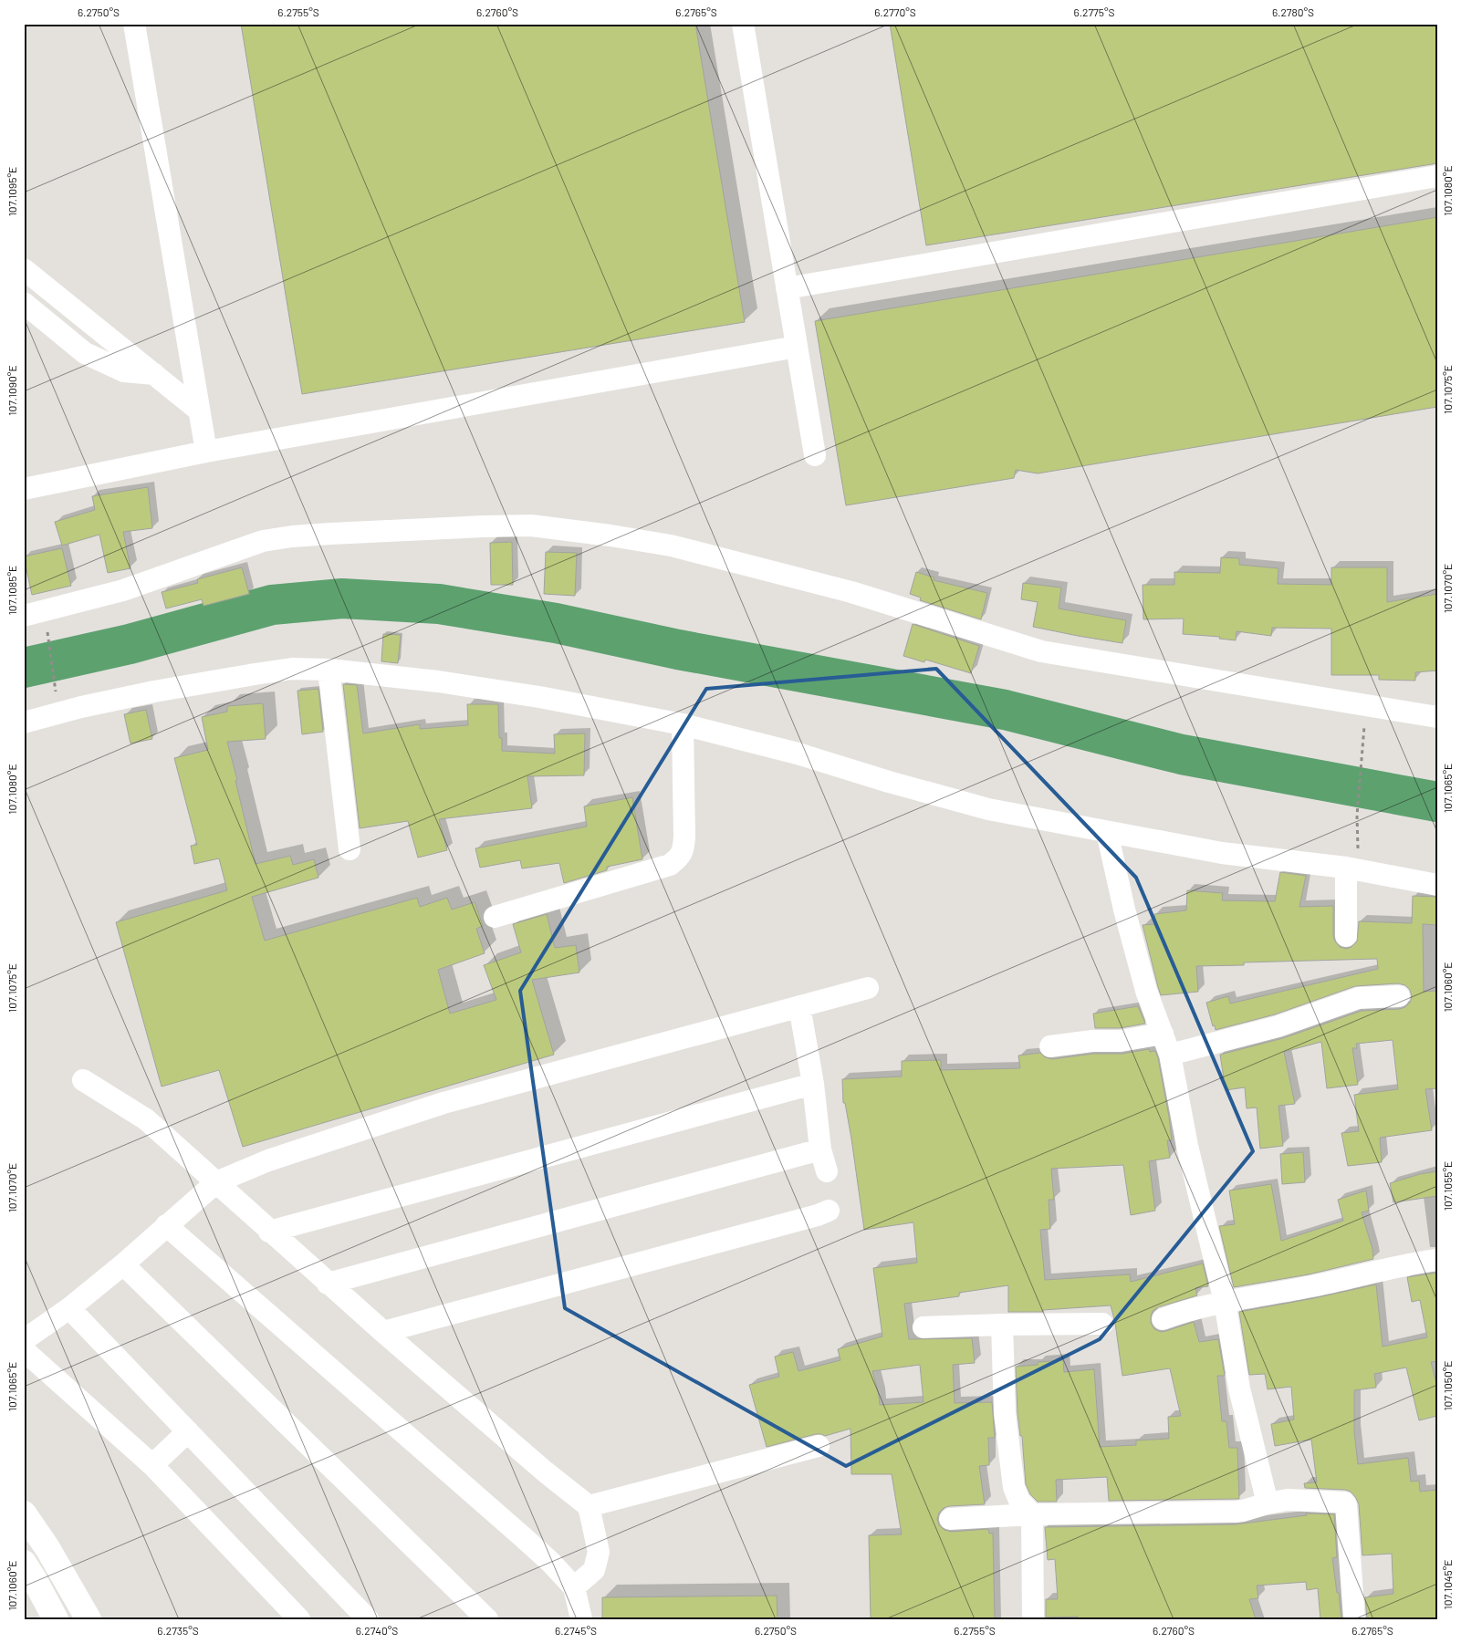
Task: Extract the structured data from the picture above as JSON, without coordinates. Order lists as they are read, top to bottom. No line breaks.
{"coordinates":["6.2750°S","6.2755°S","6.2760°S","6.2765°S","6.2770°S","6.2775°S","6.2780°S","107.1080°E","107.1095°E","107.1075°E","107.1090°E","107.1070°E","107.1085°E","107.1065°E","107.1060°E","107.1055°E","107.1050°E","107.1045°E","6.2735°S","6.2740°S","6.2745°S"]}
